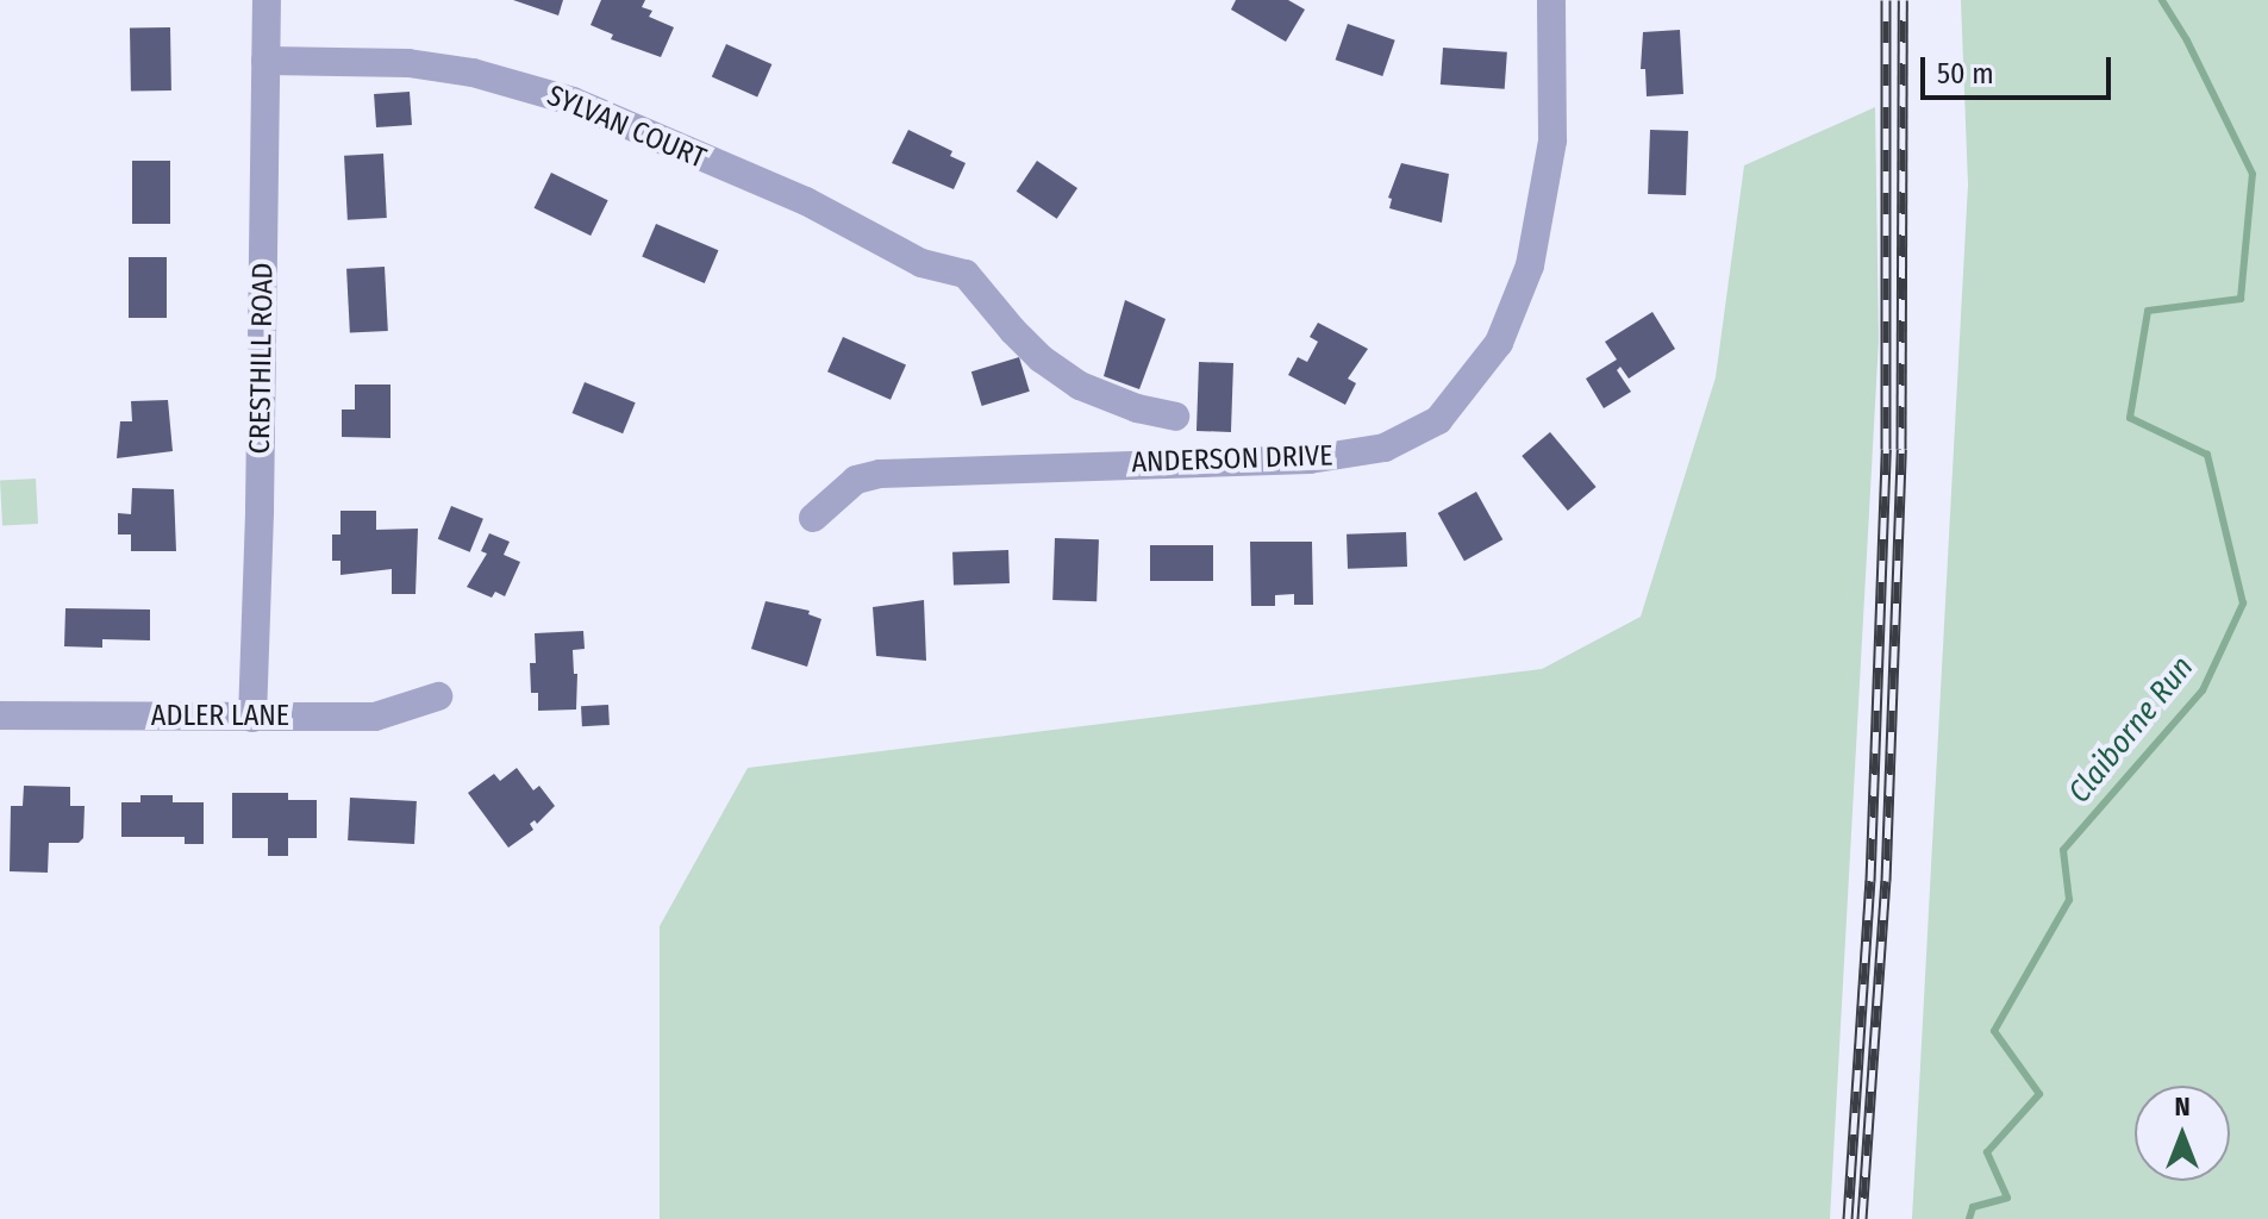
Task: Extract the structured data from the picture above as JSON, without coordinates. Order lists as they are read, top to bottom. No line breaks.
{"streets":{"street":["SYLVAN COURT","CRESTHILL ROAD","ANDERSON DRIVE","ADLER LANE"]},"crossings":[["SYLVAN COURT","CRESTHILL ROAD"],["CRESTHILL ROAD","ADLER LANE"]],"water":["Claiborne Run"],"scale_bar":"50 m","north":"top"}
